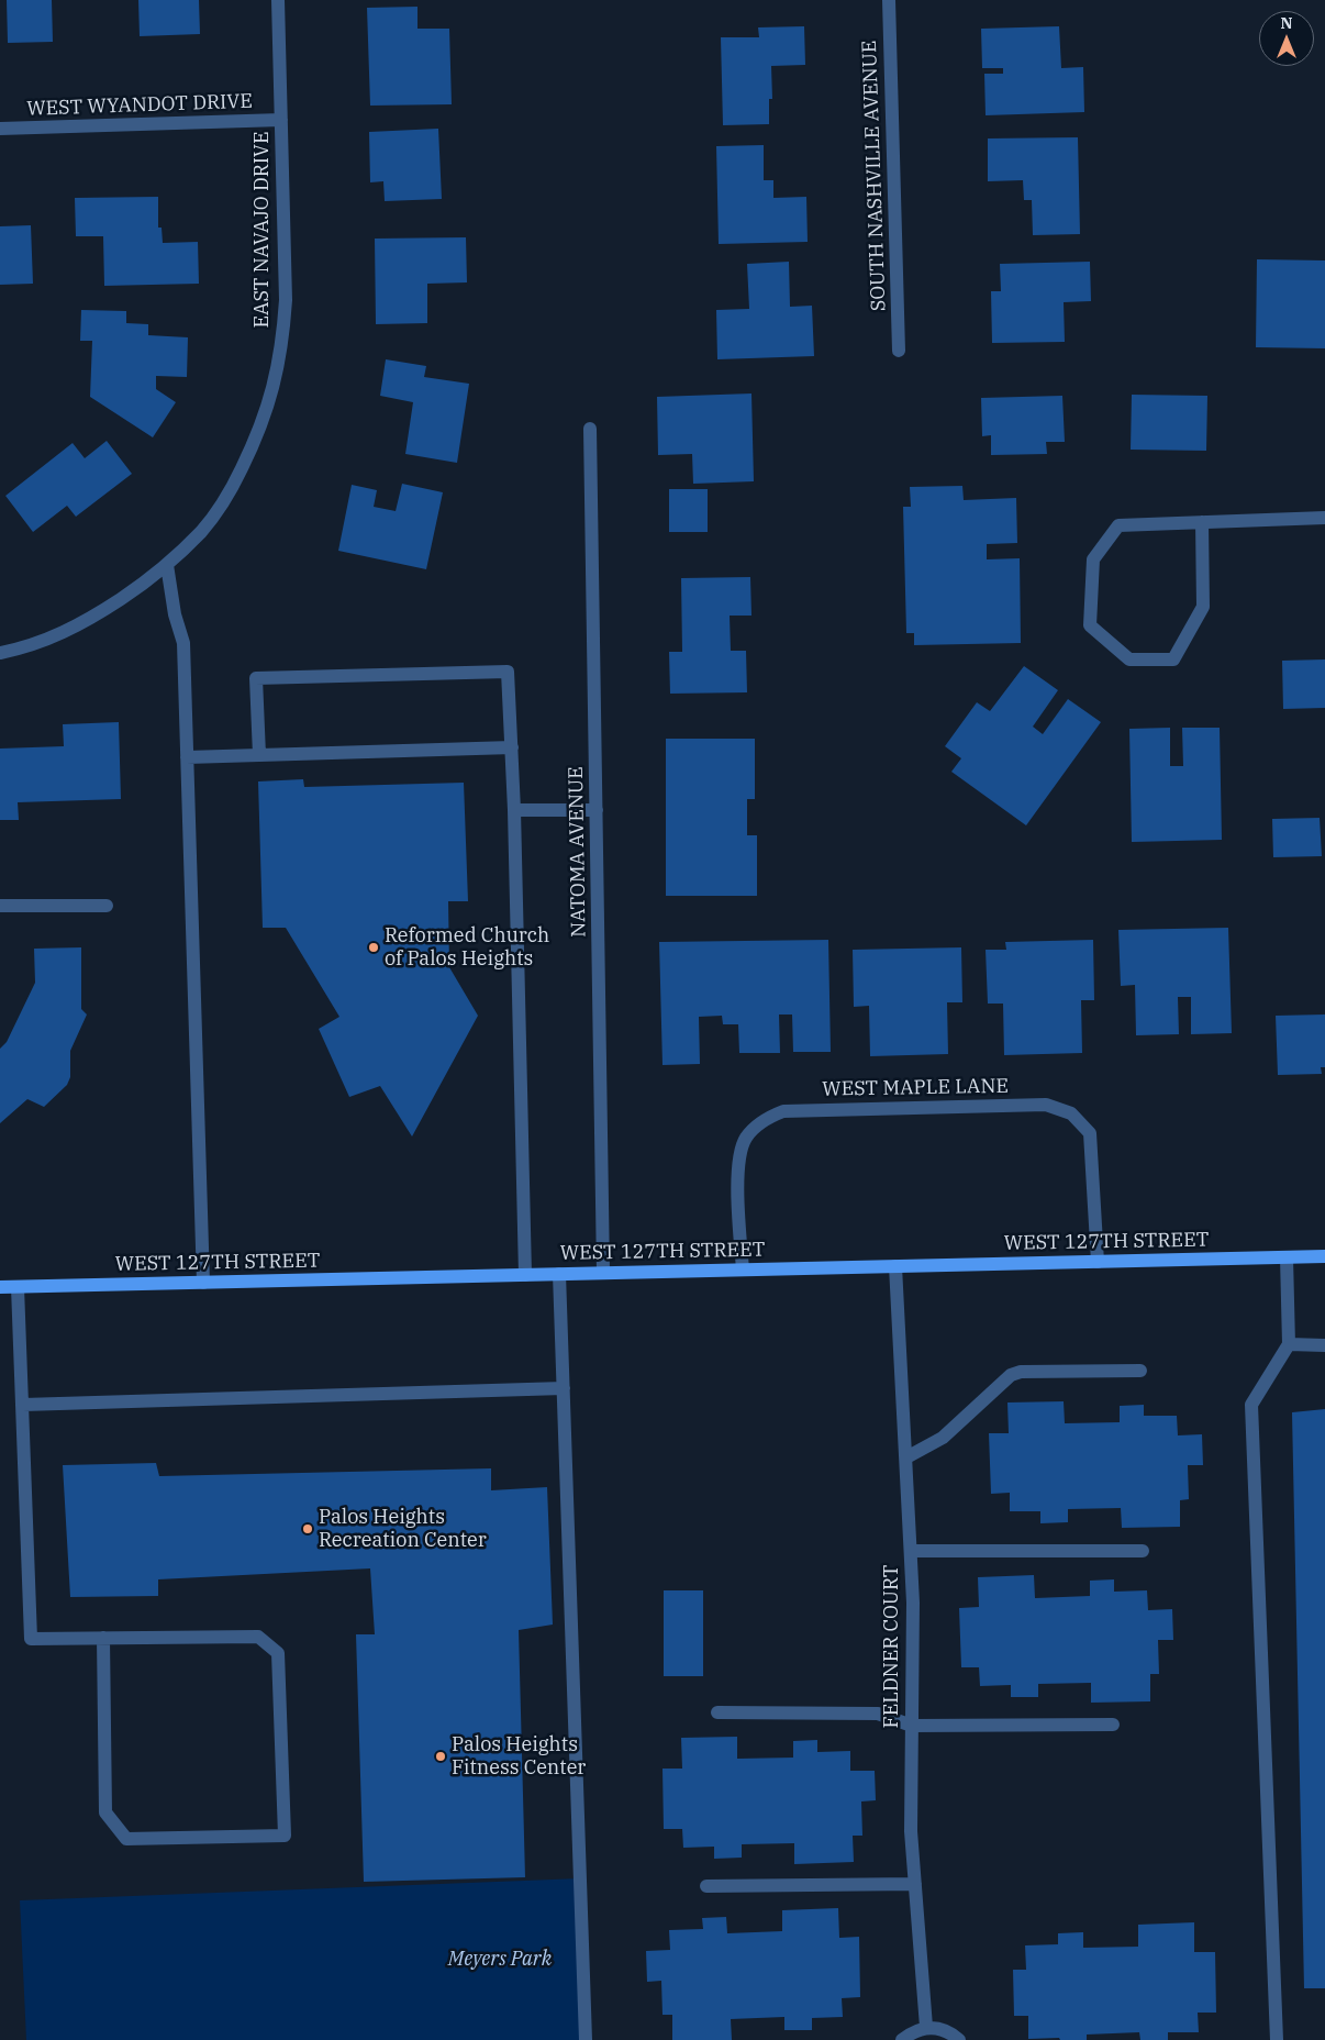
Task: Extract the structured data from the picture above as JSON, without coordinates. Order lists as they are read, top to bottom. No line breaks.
{"streets":{"main road":["WEST 127TH STREET"],"street":["WEST WYANDOT DRIVE","SOUTH NASHVILLE AVENUE","EAST NAVAJO DRIVE","NATOMA AVENUE","WEST MAPLE LANE","FELDNER COURT"]},"crossings":[["WEST WYANDOT DRIVE","EAST NAVAJO DRIVE"],["NATOMA AVENUE","WEST 127TH STREET"],["WEST MAPLE LANE","WEST 127TH STREET"],["WEST 127TH STREET","FELDNER COURT"]],"parks":["Meyers Park"],"places":["Reformed Church of Palos Heights","Palos Heights Recreation Center","Palos Heights Fitness Center"],"north":"top"}
